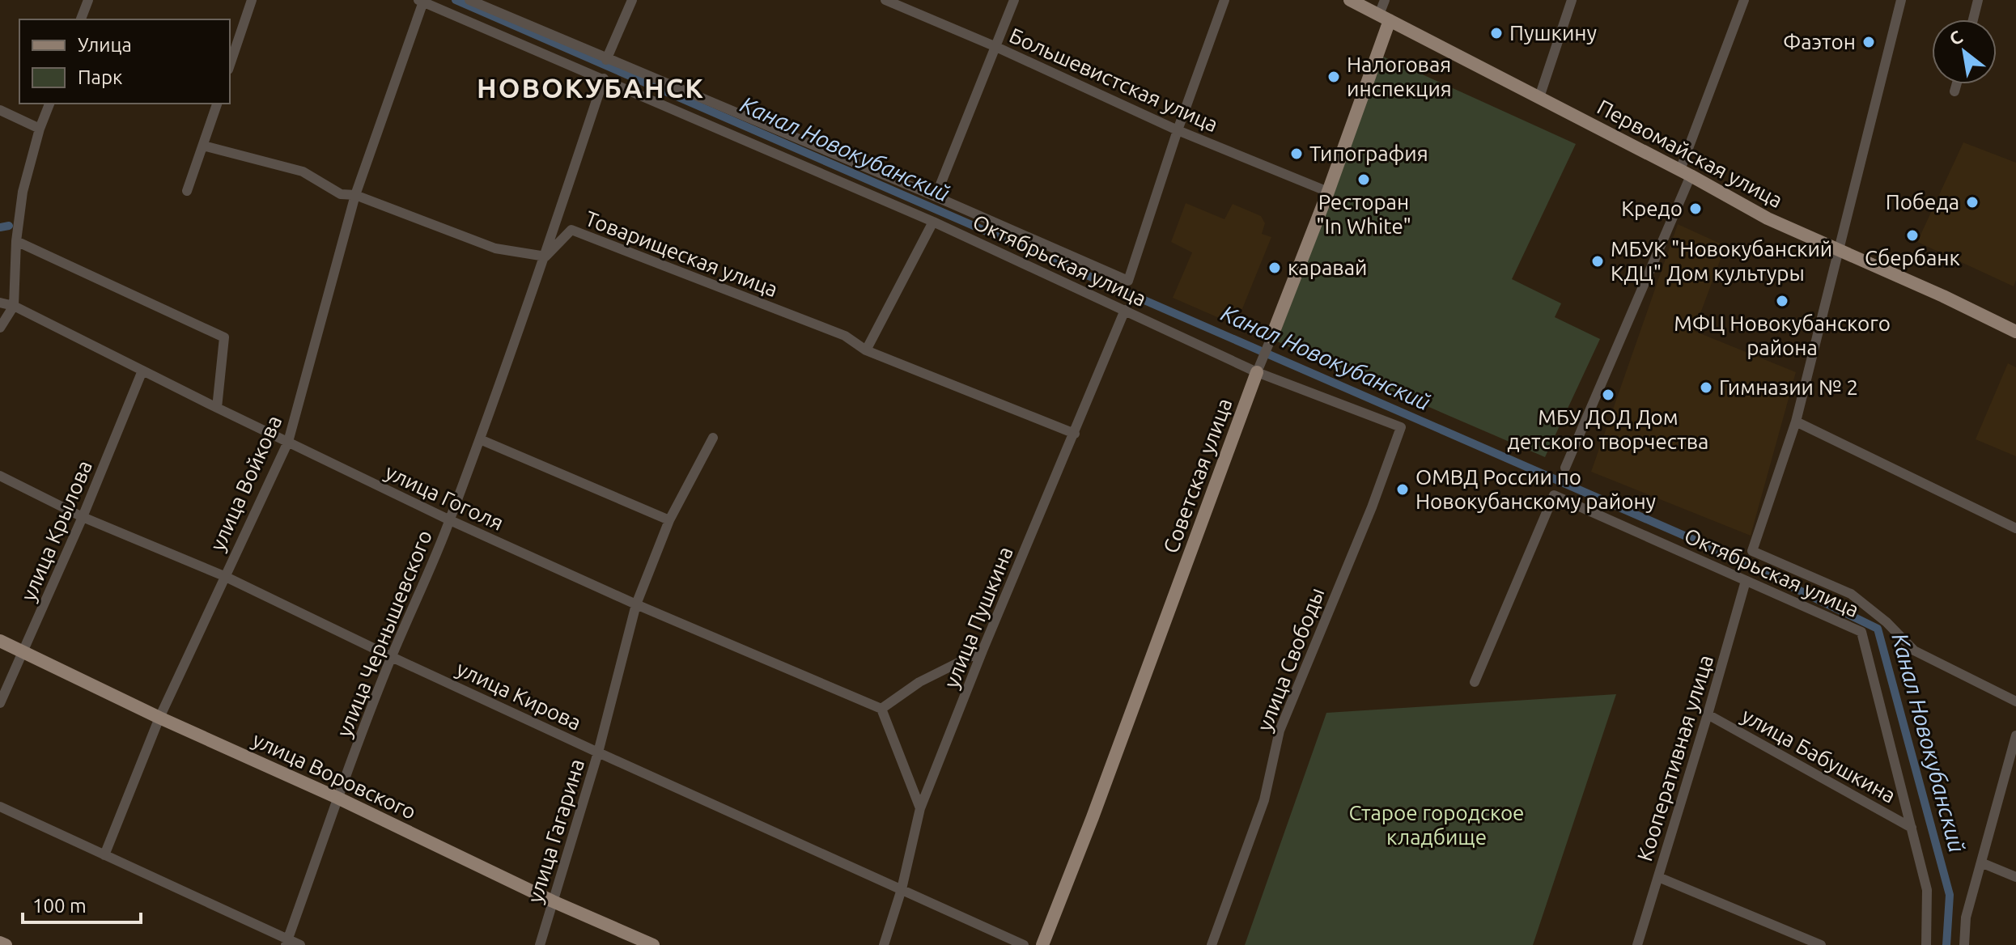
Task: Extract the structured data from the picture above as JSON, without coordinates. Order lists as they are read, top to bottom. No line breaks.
{"streets":{"main road":["Первомайская улица","Советская улица","улица Воровского"],"street":["Большевистская улица","Товарищеская улица","Октябрьская улица","улица Войкова","улица Гоголя","улица Крылова","улица Пушкина","улица Чернышевского","улица Свободы","улица Кирова","улица Бабушкина","Кооперативная улица","улица Гагарина"]},"crossings":[["Большевистская улица","Октябрьская улица"],["Большевистская улица","Советская улица"],["Первомайская улица","Советская улица"],["Товарищеская улица","улица Пушкина"],["Товарищеская улица","улица Чернышевского"],["Октябрьская улица","Советская улица"],["Октябрьская улица","улица Войкова"],["Октябрьская улица","улица Пушкина"],["Октябрьская улица","улица Чернышевского"],["Октябрьская улица","улица Свободы"],["Октябрьская улица","улица Бабушкина"],["Октябрьская улица","Кооперативная улица"],["улица Войкова","улица Гоголя"],["улица Войкова","улица Кирова"],["улица Войкова","улица Воровского"],["улица Гоголя","улица Крылова"],["улица Гоголя","улица Чернышевского"],["улица Гоголя","улица Гагарина"],["улица Крылова","улица Кирова"],["улица Крылова","улица Воровского"],["улица Пушкина","улица Кирова"],["улица Чернышевского","улица Кирова"],["улица Чернышевского","улица Воровского"],["улица Кирова","улица Гагарина"],["улица Бабушкина","Кооперативная улица"],["улица Воровского","улица Гагарина"]],"districts":["НОВОКУБАНСК"],"water":["Канал Новокубанский"],"parks":["Старое городское кладбище"],"places":["Пушкину","Фаэтон","Налоговая инспекция","Типография","Ресторан \"In White\"","Победа","Кредо","Сбербанк","МБУК \"Новокубанский КДЦ\" Дом культуры","каравай","МФЦ Новокубанского района","Гимназии № 2","МБУ ДОД Дом детского творчества","ОМВД России по Новокубанскому району"],"legend":["Улица","Парк"],"scale_bar":"100 m","north":"top left"}
